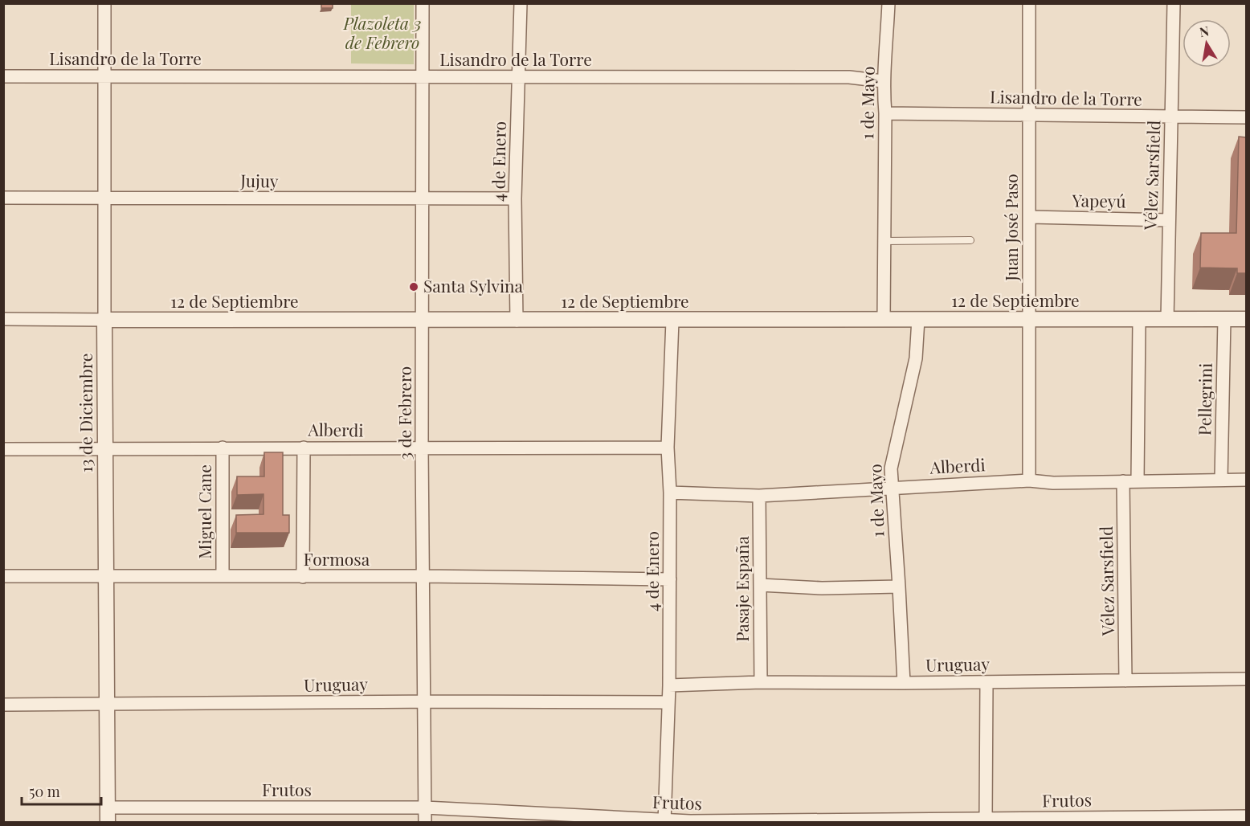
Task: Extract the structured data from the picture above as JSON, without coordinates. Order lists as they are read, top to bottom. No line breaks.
{"streets":{"street":["Lisandro de la Torre","1 de Mayo","4 de Enero","Vélez Sarsfield","Jujuy","Yapeyú","Juan José Paso","12 de Septiembre","Pellegrini","13 de Diciembre","3 de Febrero","Alberdi","Miguel Cane","Formosa","Pasaje España","Uruguay","Frutos"]},"crossings":[["Lisandro de la Torre","1 de Mayo"],["Lisandro de la Torre","4 de Enero"],["Lisandro de la Torre","Vélez Sarsfield"],["Lisandro de la Torre","Juan José Paso"],["Lisandro de la Torre","13 de Diciembre"],["Lisandro de la Torre","3 de Febrero"],["1 de Mayo","12 de Septiembre"],["1 de Mayo","Alberdi"],["1 de Mayo","Uruguay"],["4 de Enero","Jujuy"],["4 de Enero","12 de Septiembre"],["4 de Enero","Alberdi"],["4 de Enero","Formosa"],["4 de Enero","Uruguay"],["4 de Enero","Frutos"],["Vélez Sarsfield","Yapeyú"],["Vélez Sarsfield","12 de Septiembre"],["Vélez Sarsfield","Alberdi"],["Vélez Sarsfield","Uruguay"],["Jujuy","13 de Diciembre"],["Jujuy","3 de Febrero"],["Yapeyú","Juan José Paso"],["Juan José Paso","12 de Septiembre"],["Juan José Paso","Alberdi"],["12 de Septiembre","Pellegrini"],["12 de Septiembre","13 de Diciembre"],["12 de Septiembre","3 de Febrero"],["Pellegrini","Alberdi"],["13 de Diciembre","Alberdi"],["13 de Diciembre","Formosa"],["13 de Diciembre","Uruguay"],["13 de Diciembre","Frutos"],["3 de Febrero","Alberdi"],["3 de Febrero","Formosa"],["3 de Febrero","Uruguay"],["3 de Febrero","Frutos"],["Alberdi","Miguel Cane"],["Alberdi","Pasaje España"],["Miguel Cane","Formosa"],["Pasaje España","Uruguay"]],"parks":["Plazoleta 3 de Febrero"],"places":["Santa Sylvina"],"scale_bar":"50 m","north":"top"}
